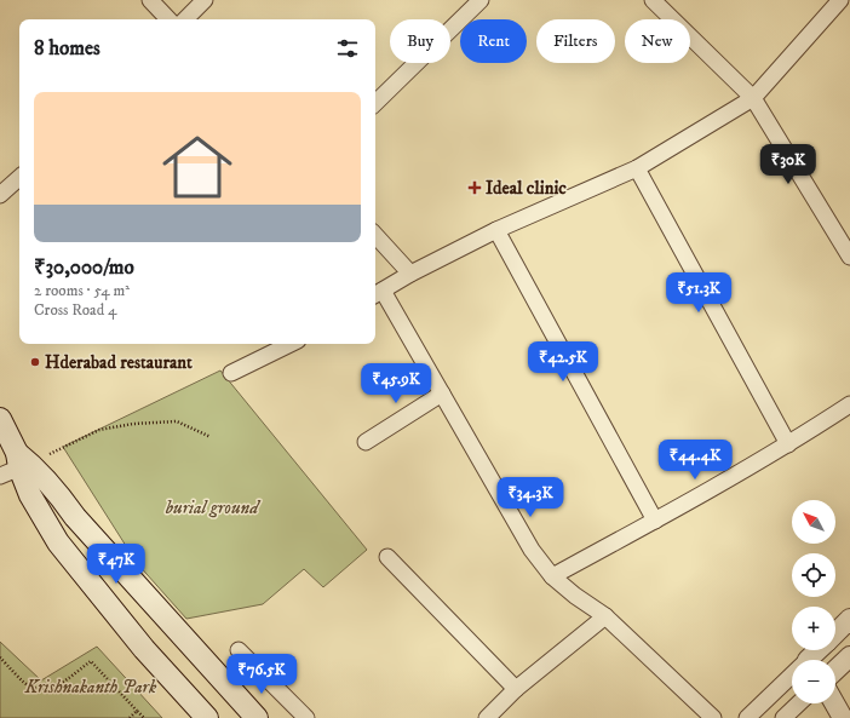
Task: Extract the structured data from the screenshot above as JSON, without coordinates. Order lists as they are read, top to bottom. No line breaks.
{"parks":["burial ground","Krishnakanth Park"],"places":{"health":["Ideal clinic"],"other":["Hderabad restaurant"]},"north":"top left","page":{"chip":["Buy","Rent","Filters","New"],"heading":"8 homes","list":[{"name":"₹30,000/mo","note":"2 rooms · 54 m² · Cross Road 4"}],"price":["₹30K","₹51.3K","₹42.5K","₹45.9K","₹44.4K","₹34.3K","₹47K","₹76.5K"],"map_buttons":["+","−"]}}
